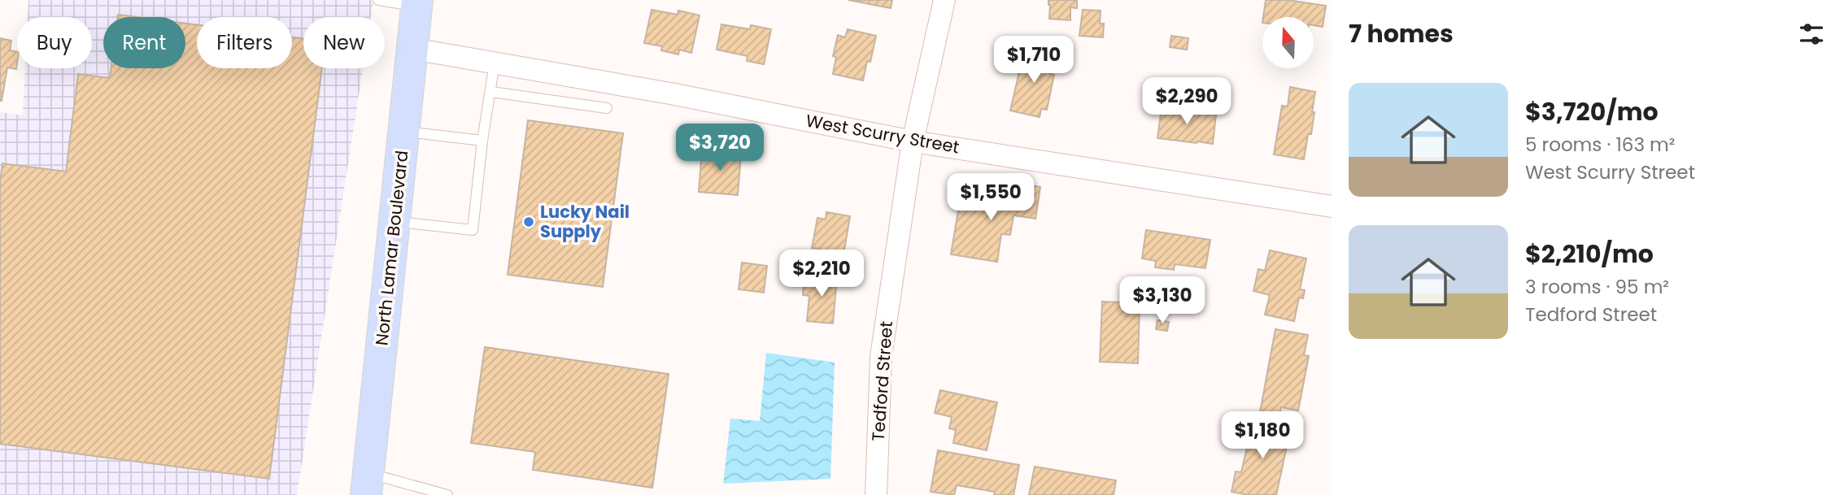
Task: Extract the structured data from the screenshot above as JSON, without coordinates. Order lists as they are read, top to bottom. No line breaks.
{"streets":{"main road":["North Lamar Boulevard"],"street":["West Scurry Street","Tedford Street"]},"crossings":[["West Scurry Street","North Lamar Boulevard"],["West Scurry Street","Tedford Street"]],"places":["Lucky Nail Supply"],"north":"top","page":{"heading":"7 homes","chip":["Buy","Rent","Filters","New"],"price":["$1,710","$2,290","$3,720","$1,550","$2,210","$3,130","$1,180"],"list":[{"name":"$3,720/mo","note":"5 rooms · 163 m² · West Scurry Street"},{"name":"$2,210/mo","note":"3 rooms · 95 m² · Tedford Street"}]}}
